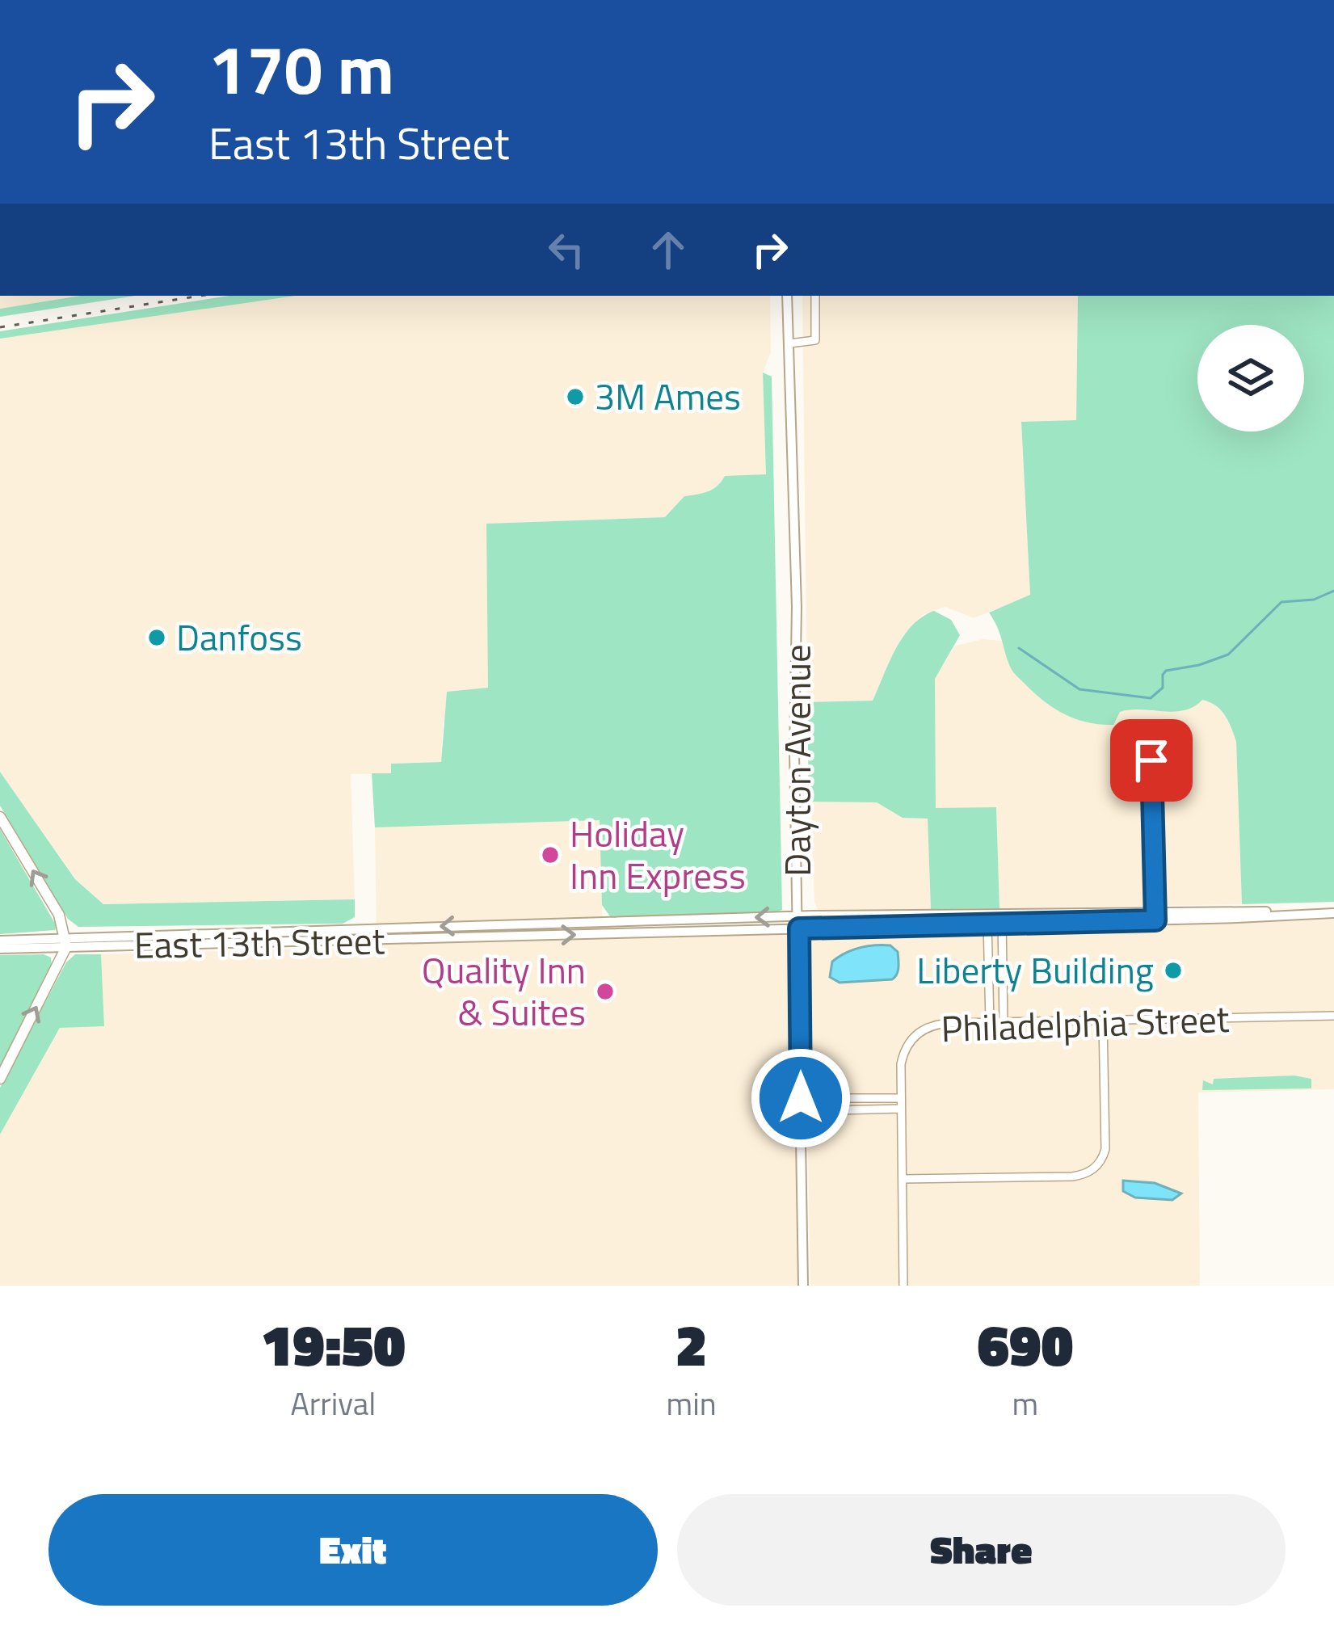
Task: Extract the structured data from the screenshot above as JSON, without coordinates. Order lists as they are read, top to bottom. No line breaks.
{"streets":{"main road":["Dayton Avenue","East 13th Street"],"street":["Philadelphia Street"]},"crossings":[["Dayton Avenue","East 13th Street"]],"places":["3M Ames","Danfoss","Holiday Inn Express","Liberty Building","Quality Inn & Suites"],"page":{"turn":["170 m","East 13th Street"],"eta":["19:50","Arrival","2","min","690","m"],"buttons":["Exit","Share"]}}
